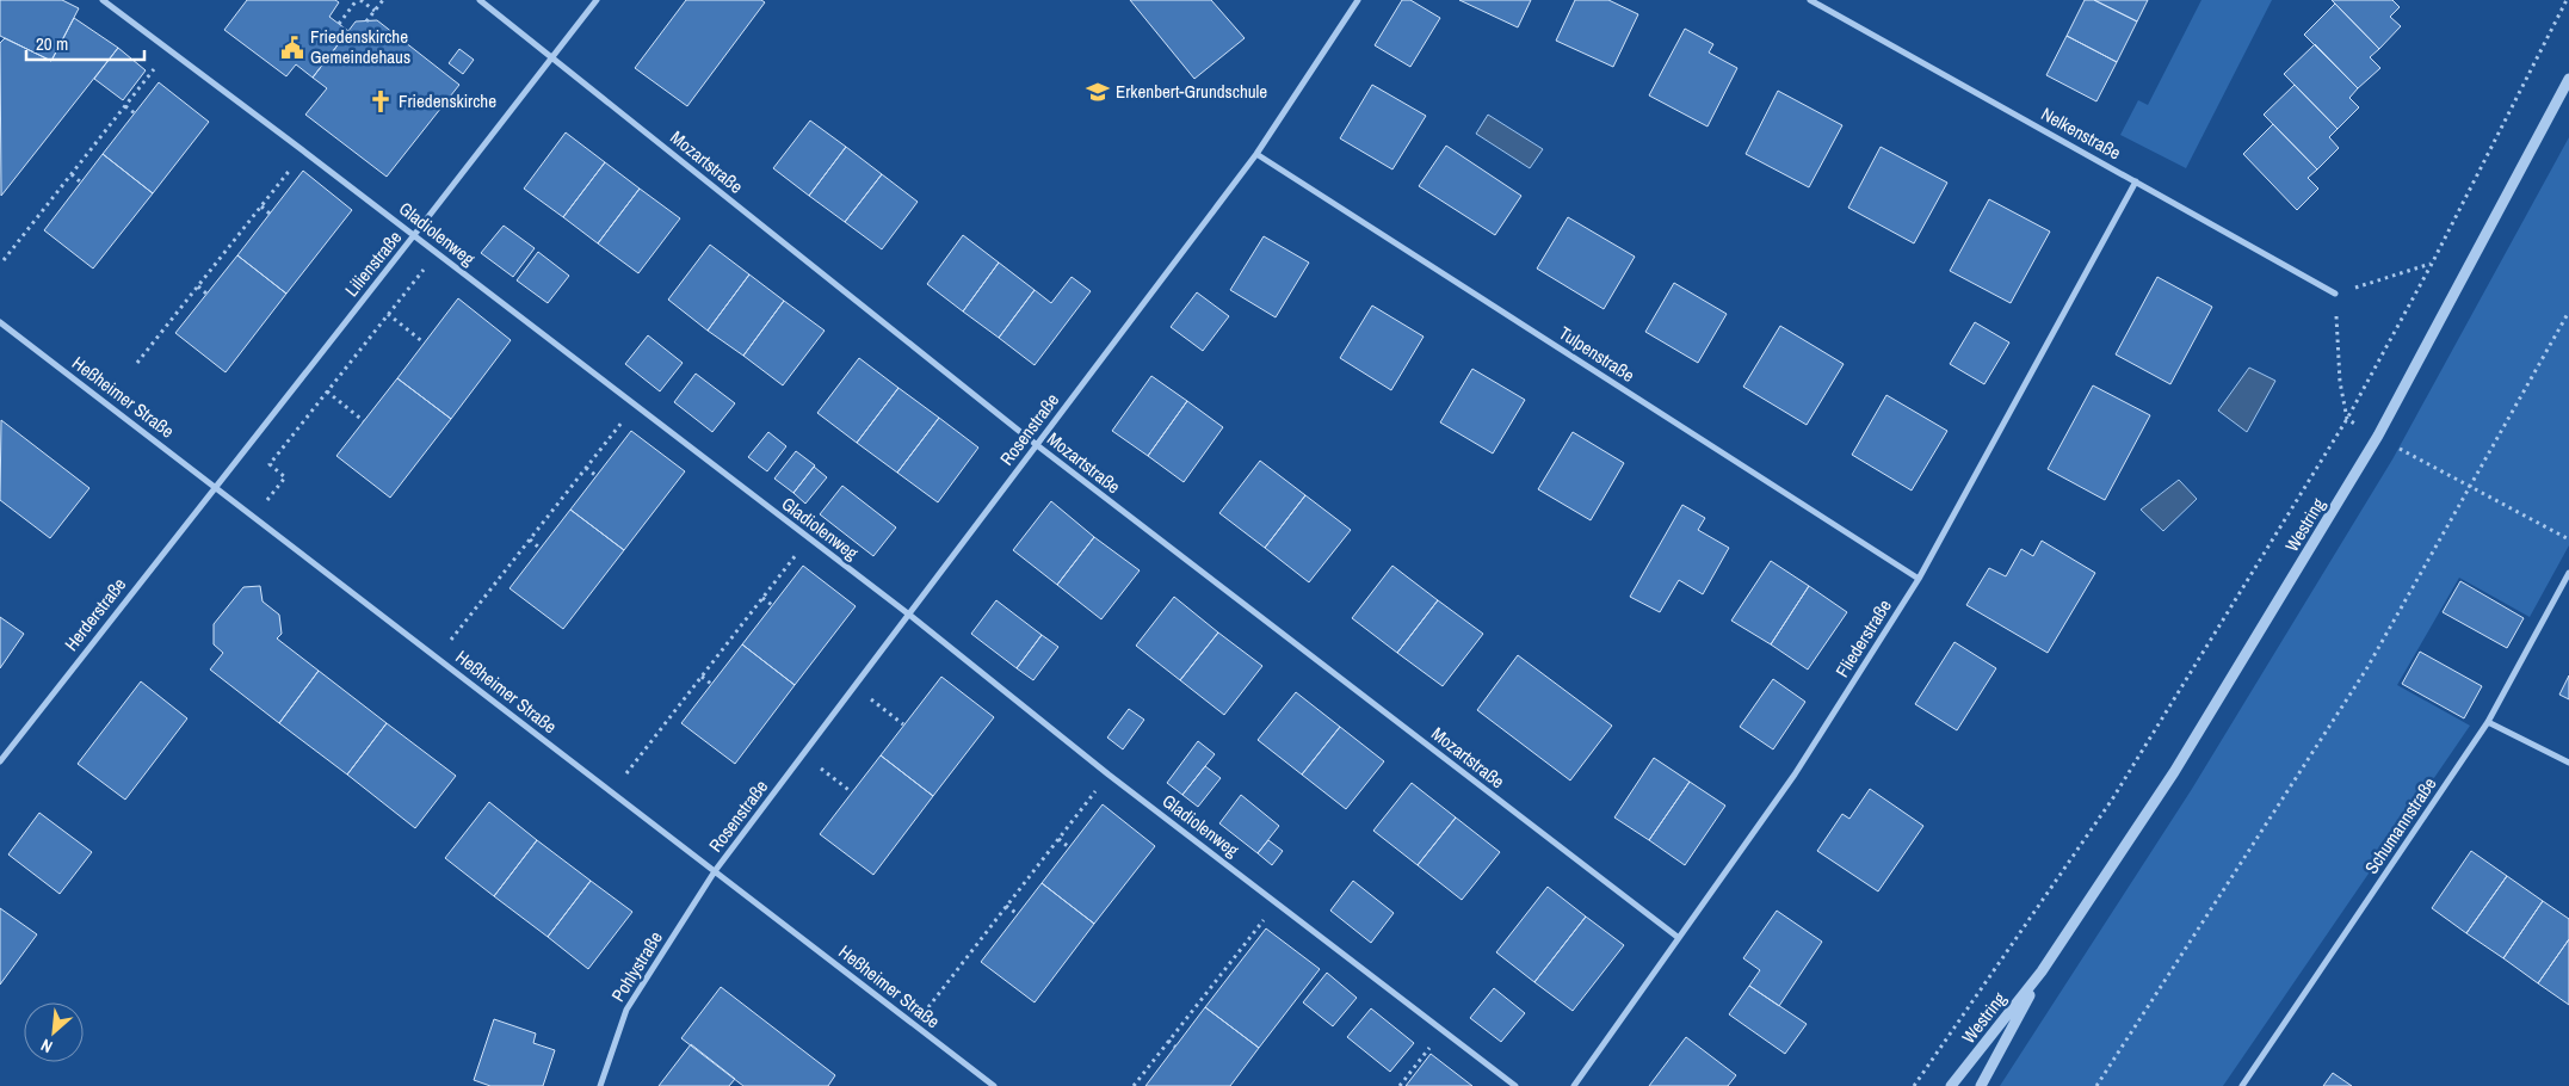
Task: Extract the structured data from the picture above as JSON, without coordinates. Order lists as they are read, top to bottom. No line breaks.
{"streets":{"street":["Nelkenstraße","Mozartstraße","Gladiolenweg","Lilienstraße","Tulpenstraße","Heßheimer Straße","Rosenstraße","Westring","Herderstraße","Fliederstraße","Schumannstraße","Pohlystraße"]},"crossings":[["Nelkenstraße","Fliederstraße"],["Mozartstraße","Lilienstraße"],["Mozartstraße","Rosenstraße"],["Mozartstraße","Fliederstraße"],["Gladiolenweg","Lilienstraße"],["Gladiolenweg","Rosenstraße"],["Lilienstraße","Heßheimer Straße"],["Lilienstraße","Herderstraße"],["Tulpenstraße","Rosenstraße"],["Tulpenstraße","Fliederstraße"],["Heßheimer Straße","Rosenstraße"],["Heßheimer Straße","Herderstraße"],["Heßheimer Straße","Pohlystraße"],["Rosenstraße","Pohlystraße"]],"places":{"public building":["Friedenskirche Gemeindehaus"],"school or university":["Erkenbert-Grundschule"],"church":["Friedenskirche"]},"scale_bar":"20 m","north":"bottom left"}
